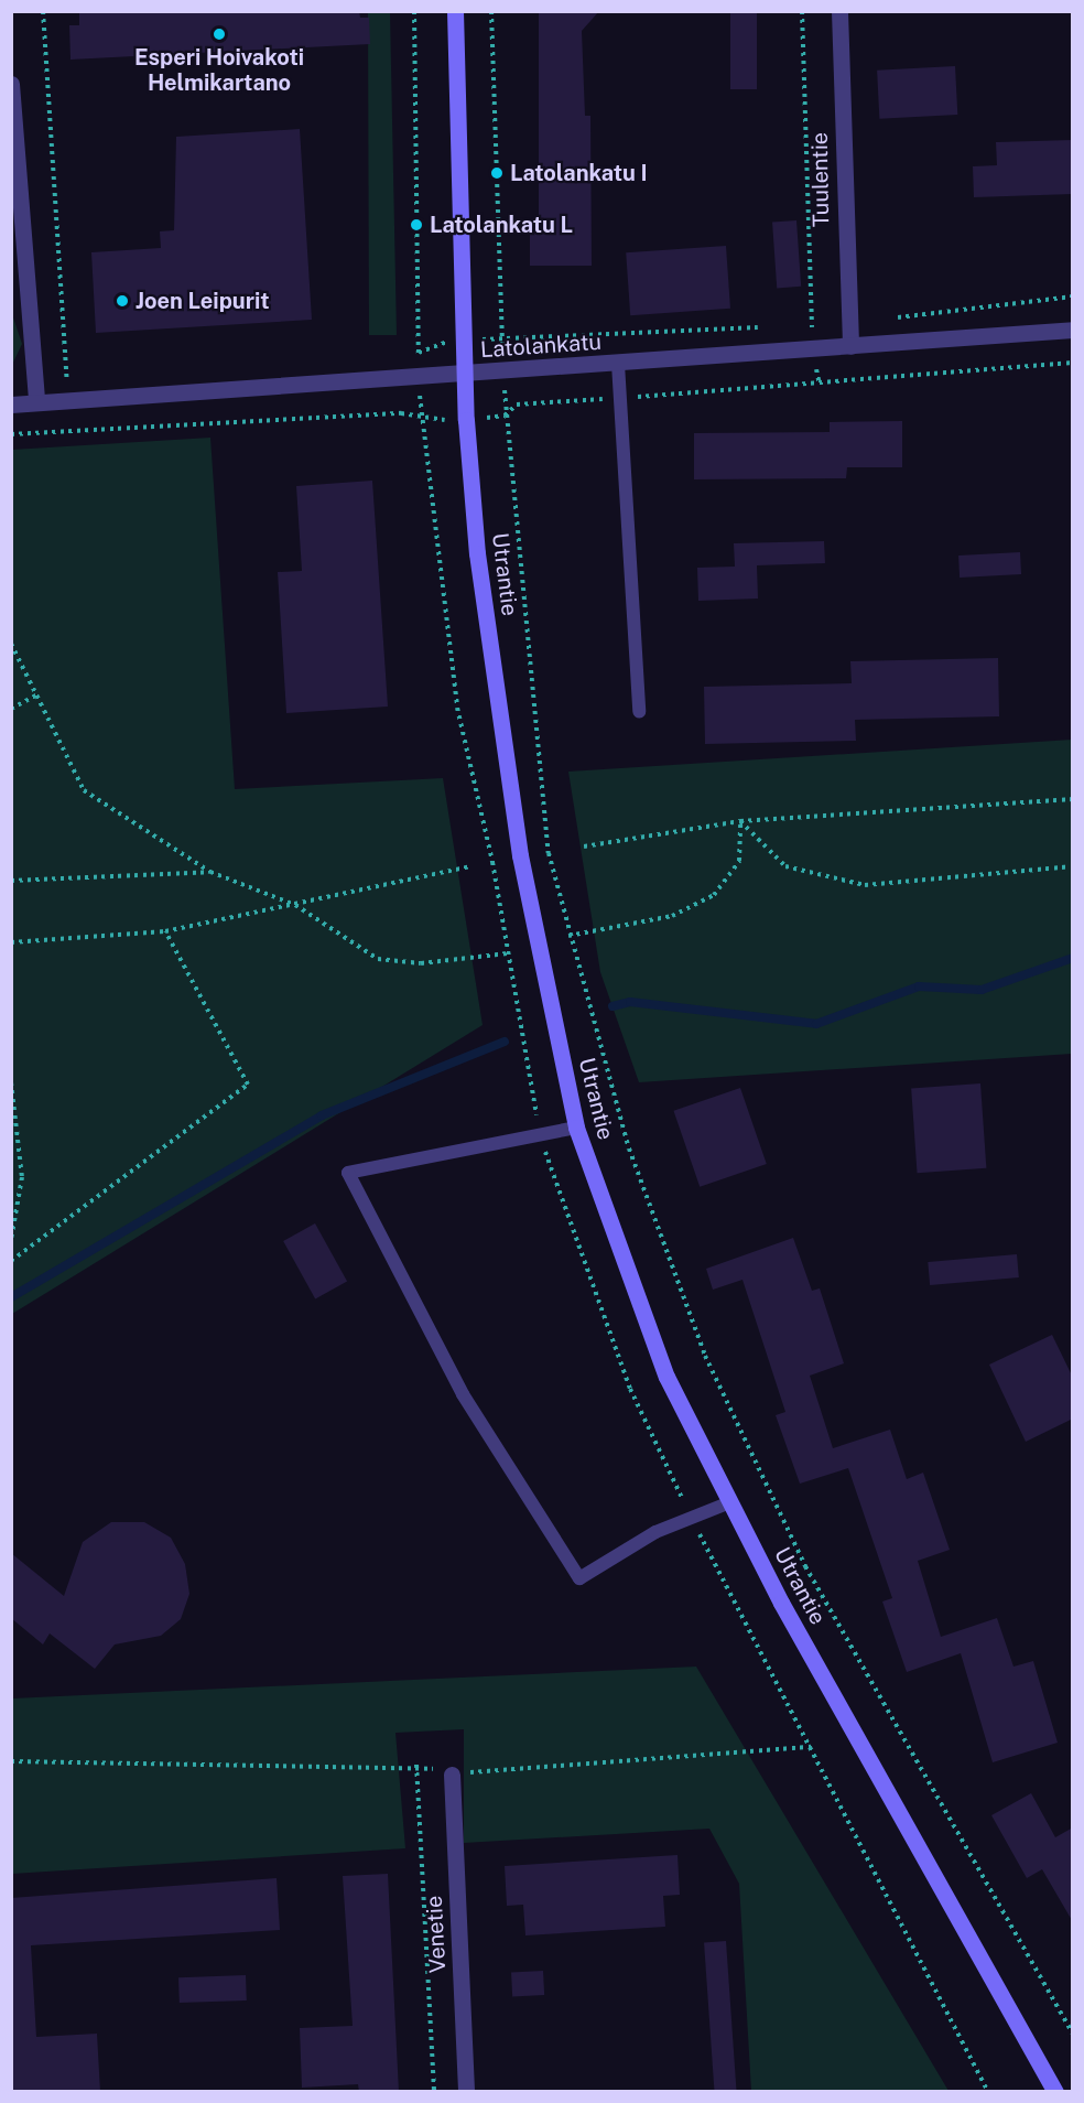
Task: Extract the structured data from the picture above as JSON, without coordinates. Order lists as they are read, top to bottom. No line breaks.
{"streets":{"main road":["Utrantie"],"street":["Tuulentie","Latolankatu","Venetie"]},"crossings":[["Tuulentie","Latolankatu"],["Latolankatu","Utrantie"]],"places":["Esperi Hoivakoti Helmikartano","Latolankatu I","Latolankatu L","Joen Leipurit"]}
